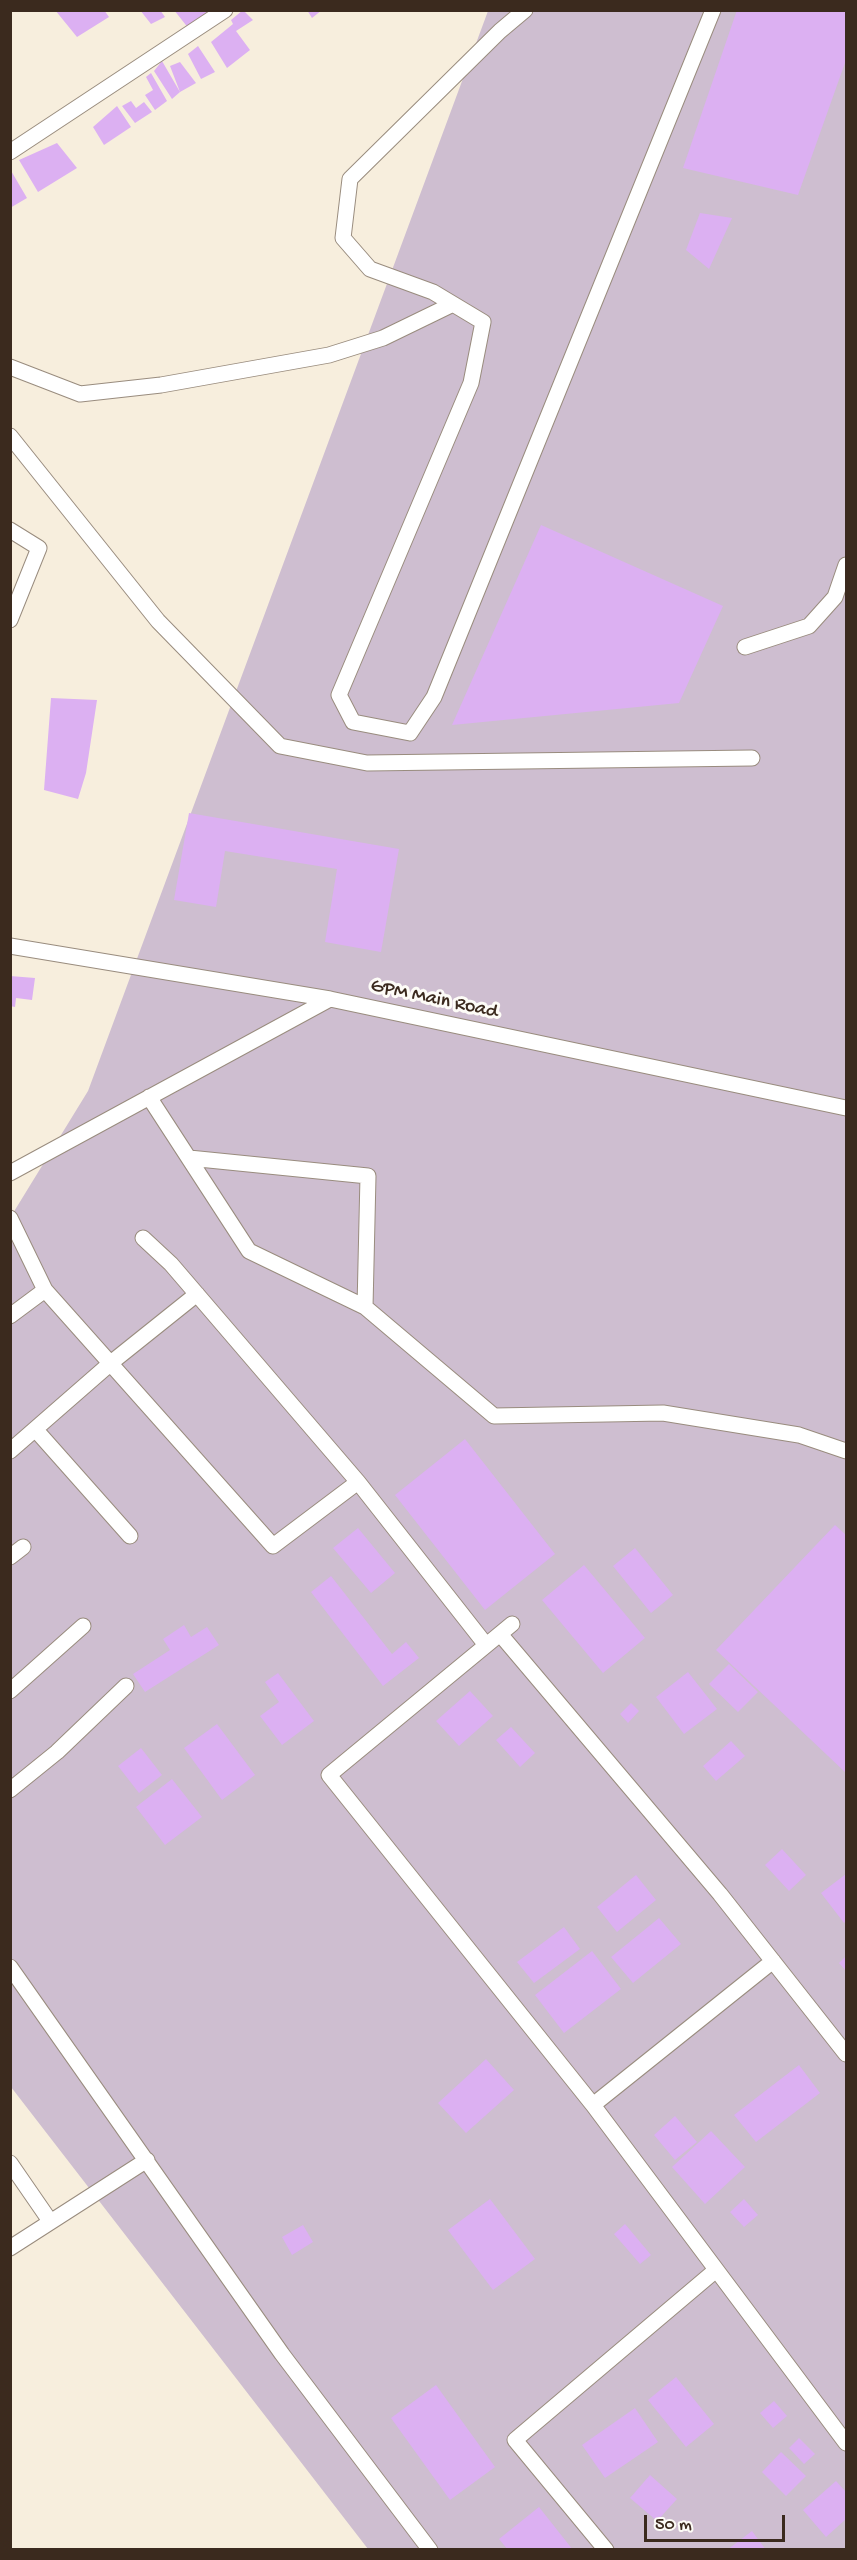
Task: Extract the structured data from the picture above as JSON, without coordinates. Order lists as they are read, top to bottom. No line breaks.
{"streets":{"street":["GPM Main Road"]},"scale_bar":"50 m"}
